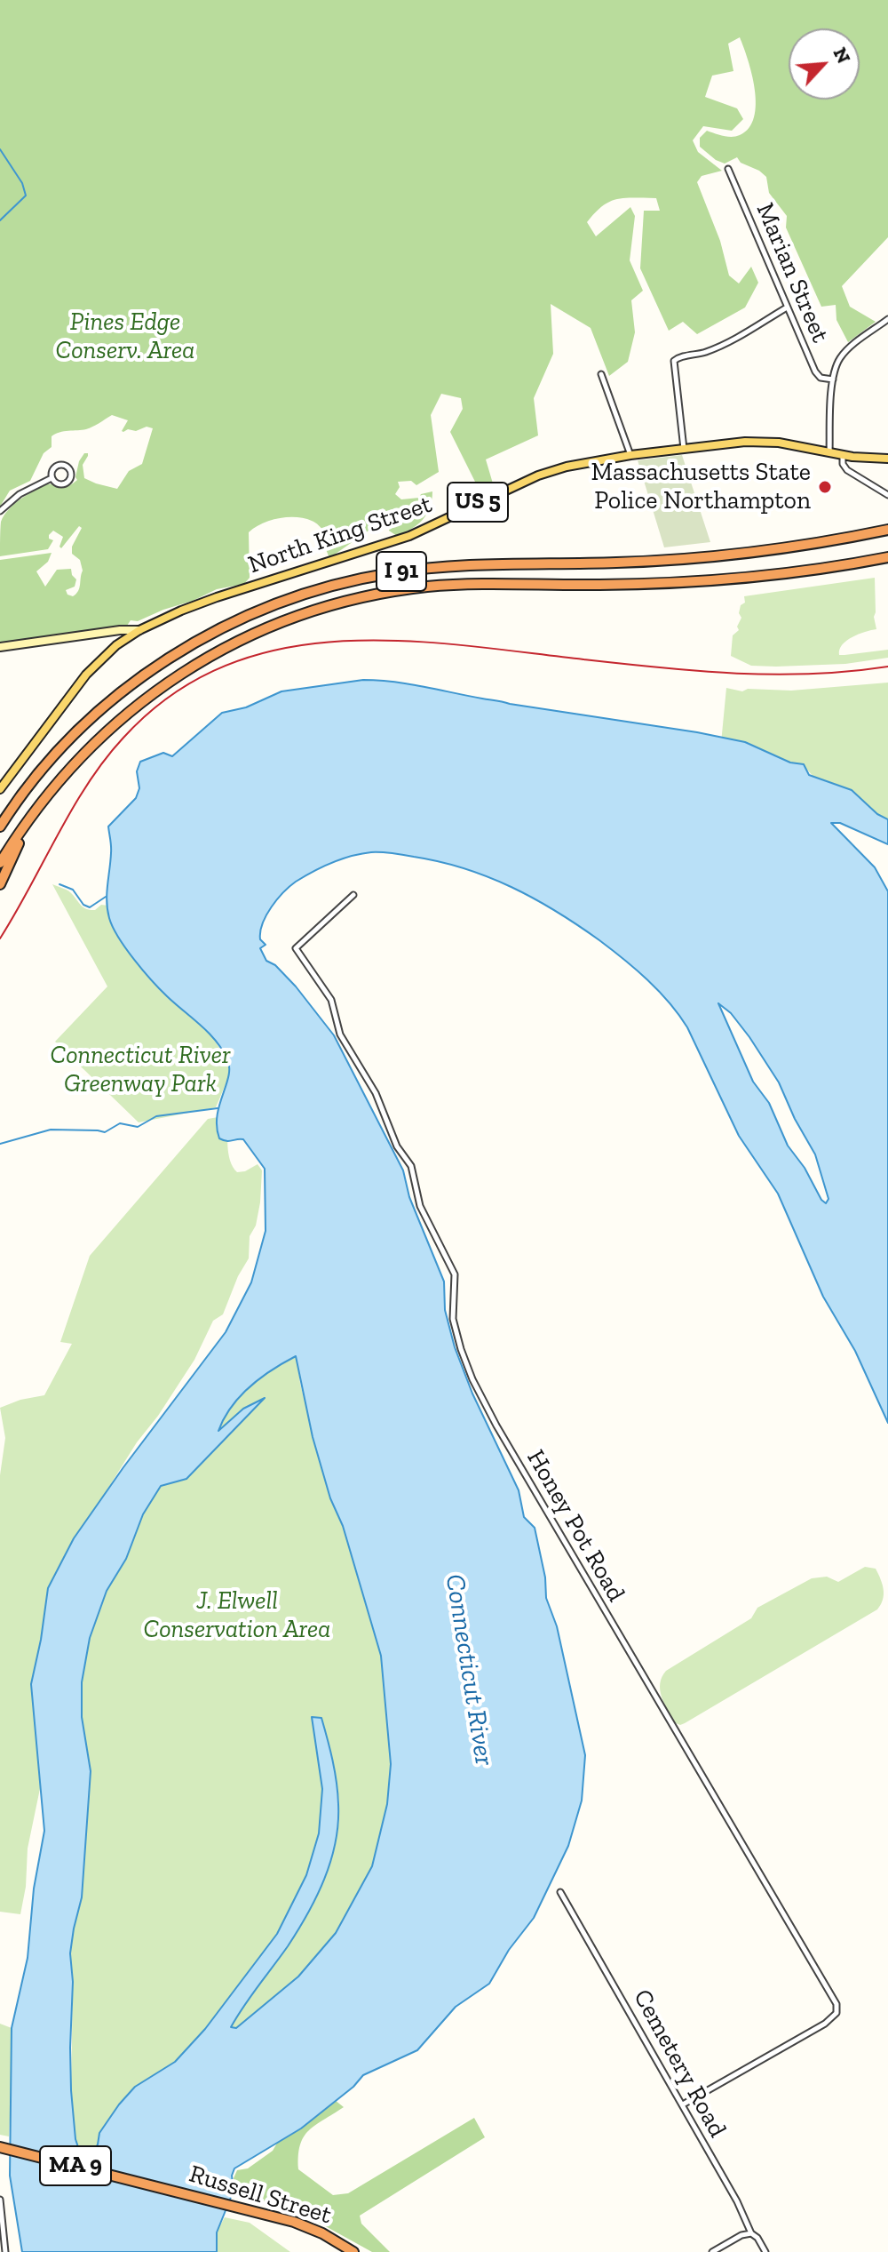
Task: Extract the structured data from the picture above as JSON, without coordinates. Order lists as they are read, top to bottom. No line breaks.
{"streets":{"highway":["I 91","MA 9","Russell Street"],"main road":["US 5","North King Street"],"street":["Marian Street","Honey Pot Road","Cemetery Road"]},"crossings":[["Honey Pot Road","Cemetery Road"]],"water":["Connecticut River"],"parks":["Pines Edge Conserv. Area","Connecticut River Greenway Park","J. Elwell Conservation Area"],"places":["Massachusetts State Police Northampton"],"north":"top right"}
